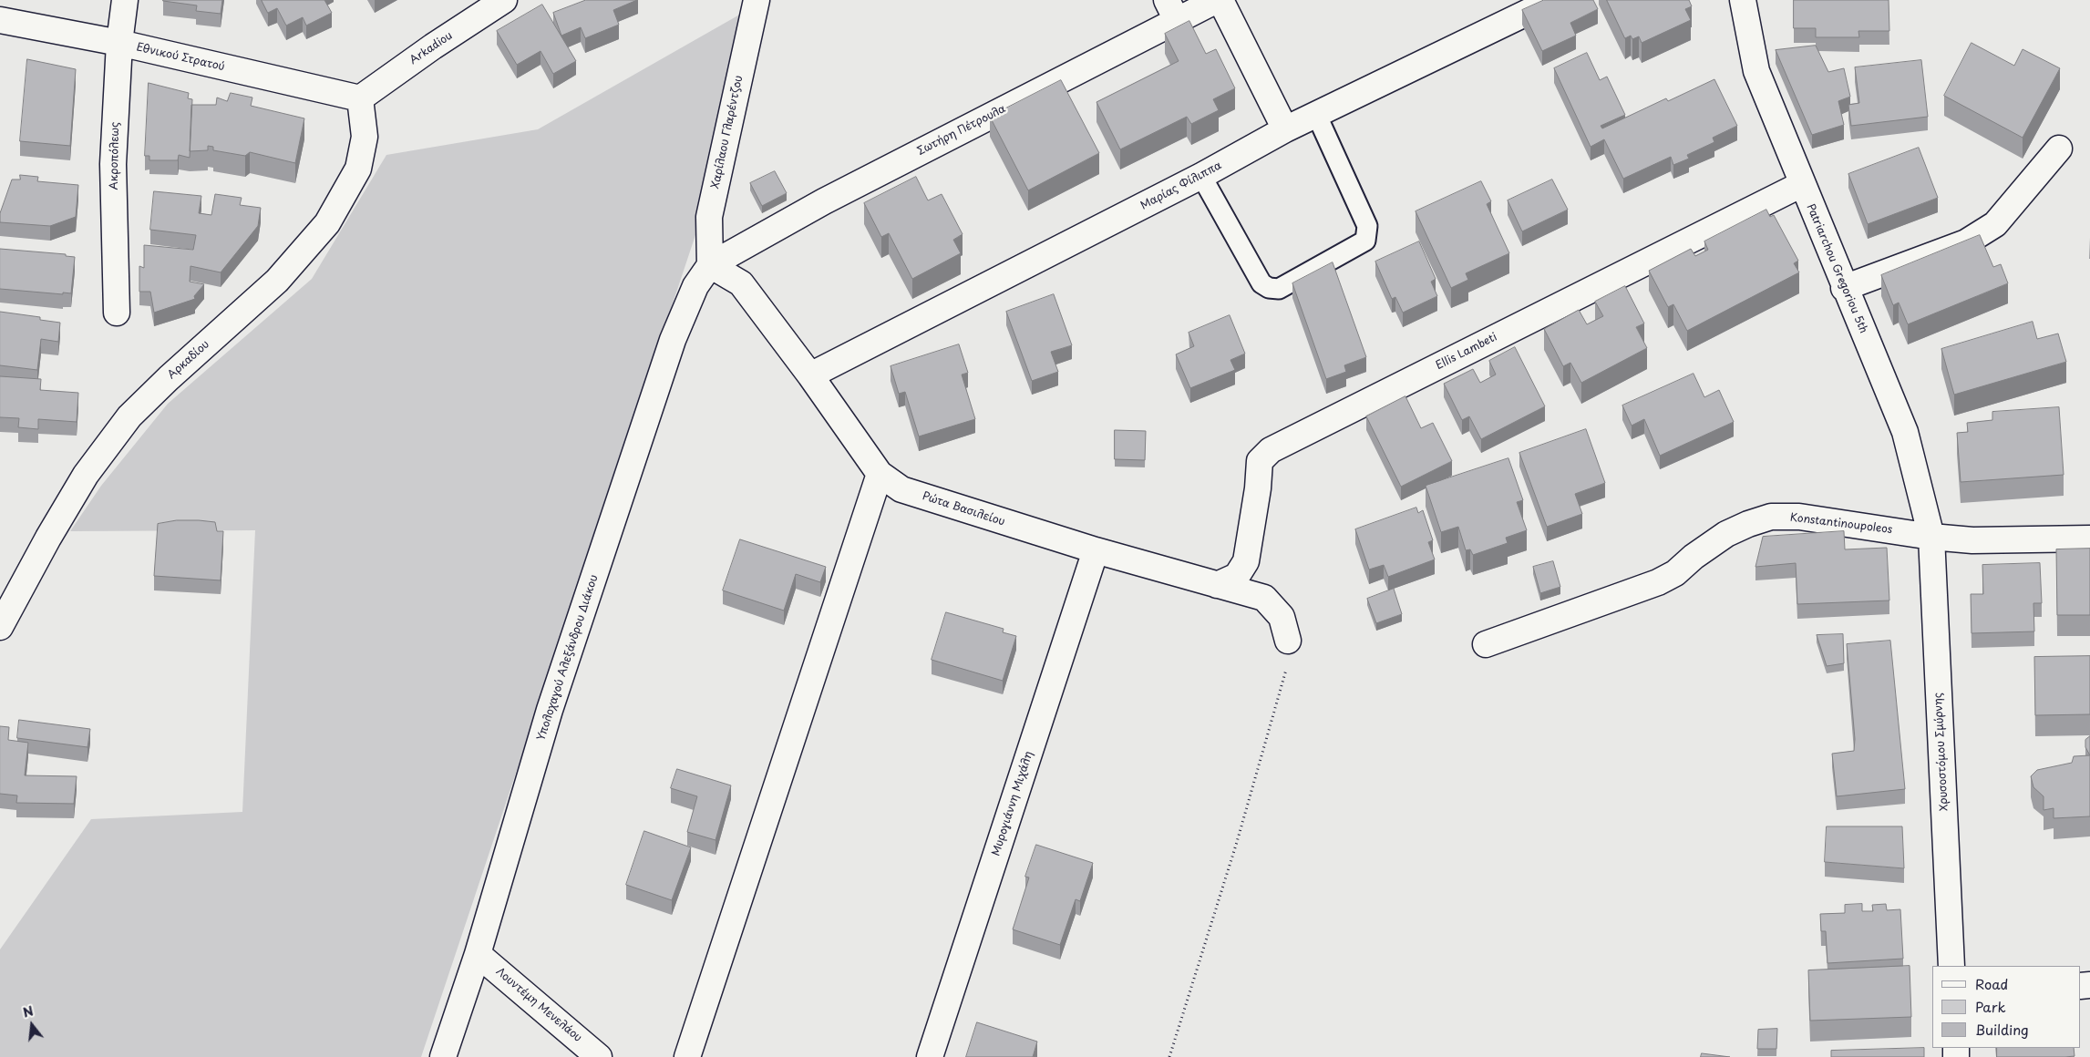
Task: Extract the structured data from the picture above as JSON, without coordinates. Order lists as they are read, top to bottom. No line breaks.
{"streets":{"street":["Arkadiou","Εθνικού Στρατού","Σωτήρη Πέτρουλα","Χαρίλαου Γλαρέντζου","Ακροπόλεως","Μαρίας Φίλιππα","Patriarchou Gregoriou 5th","Ellis Lambeti","Αρκαδίου","Ρώτα Βασιλείου","Konstantinoupoleos","Υπολοχαγού Αλεξάνδρου Διάκου","Χρυσοστόμου Σμύρνης","Μυρογιάννη Μιχάλη","Λουντέμη Μενελάου"]},"crossings":[["Arkadiou","Εθνικού Στρατού"],["Arkadiou","Αρκαδίου"],["Εθνικού Στρατού","Ακροπόλεως"],["Εθνικού Στρατού","Αρκαδίου"],["Σωτήρη Πέτρουλα","Χαρίλαου Γλαρέντζου"],["Σωτήρη Πέτρουλα","Ρώτα Βασιλείου"],["Σωτήρη Πέτρουλα","Υπολοχαγού Αλεξάνδρου Διάκου"],["Χαρίλαου Γλαρέντζου","Ρώτα Βασιλείου"],["Χαρίλαου Γλαρέντζου","Υπολοχαγού Αλεξάνδρου Διάκου"],["Μαρίας Φίλιππα","Ρώτα Βασιλείου"],["Patriarchou Gregoriou 5th","Ellis Lambeti"],["Patriarchou Gregoriou 5th","Konstantinoupoleos"],["Patriarchou Gregoriou 5th","Χρυσοστόμου Σμύρνης"],["Ellis Lambeti","Ρώτα Βασιλείου"],["Ρώτα Βασιλείου","Υπολοχαγού Αλεξάνδρου Διάκου"],["Ρώτα Βασιλείου","Μυρογιάννη Μιχάλη"],["Konstantinoupoleos","Χρυσοστόμου Σμύρνης"],["Υπολοχαγού Αλεξάνδρου Διάκου","Λουντέμη Μενελάου"]],"legend":["Road","Park","Building"],"north":"top"}
